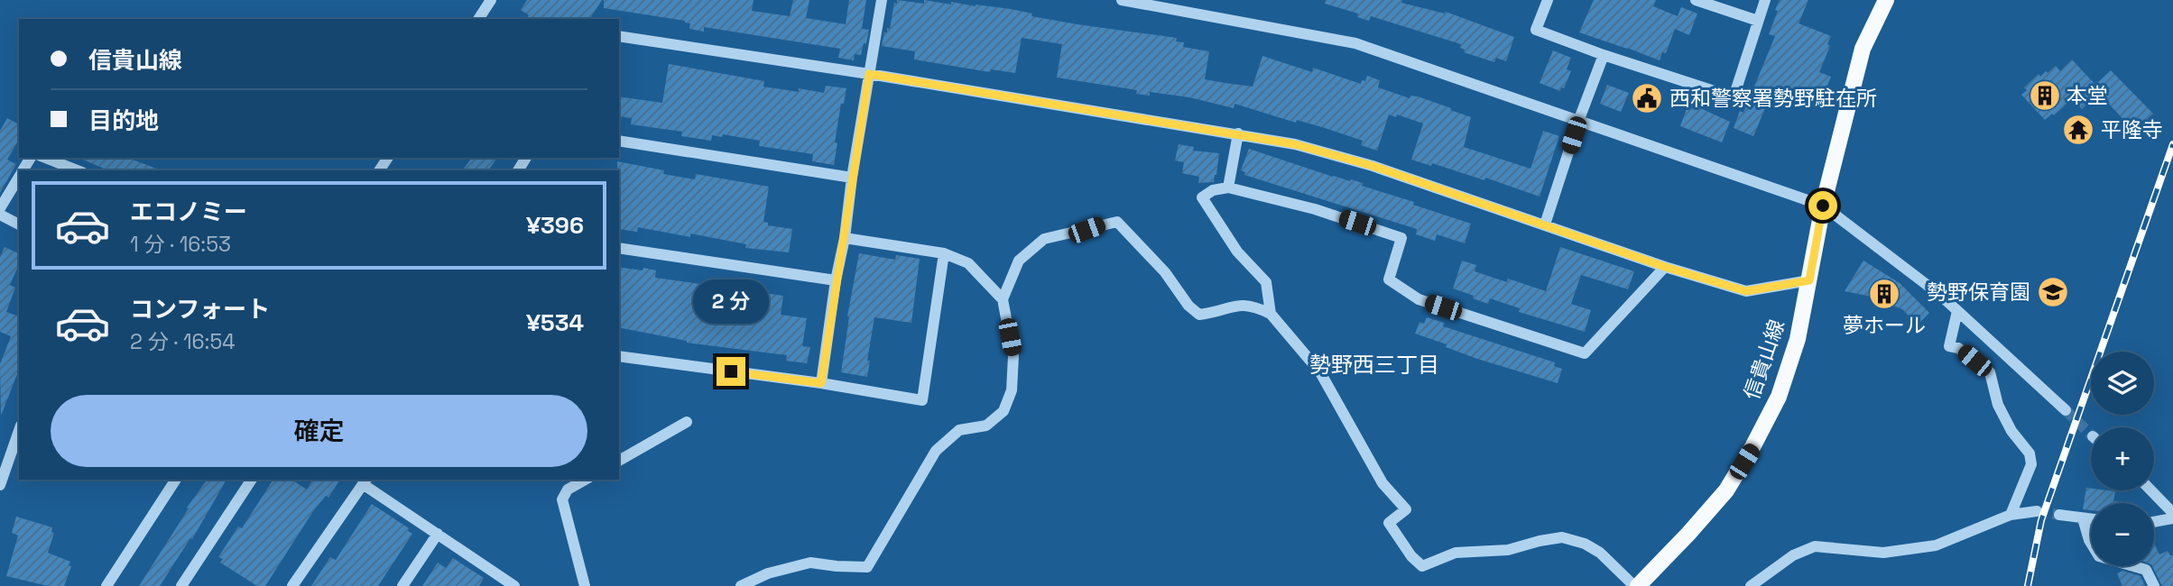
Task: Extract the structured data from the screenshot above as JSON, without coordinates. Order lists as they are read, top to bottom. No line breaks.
{"streets":{"main road":["信貴山線"]},"districts":["勢野西三丁目"],"places":{"building":["本堂","夢ホール"],"public building":["西和警察署勢野駐在所"],"temple":["平隆寺"],"school or university":["勢野保育園"]},"page":{"banner":["信貴山線","目的地"],"list":[{"name":"エコノミー","note":"1 分 · 16:53","value":"¥396"},{"name":"コンフォート","note":"2 分 · 16:54","value":"¥534"}],"bubble":"2 分","map_buttons":["+","−"],"buttons":"確定"}}
